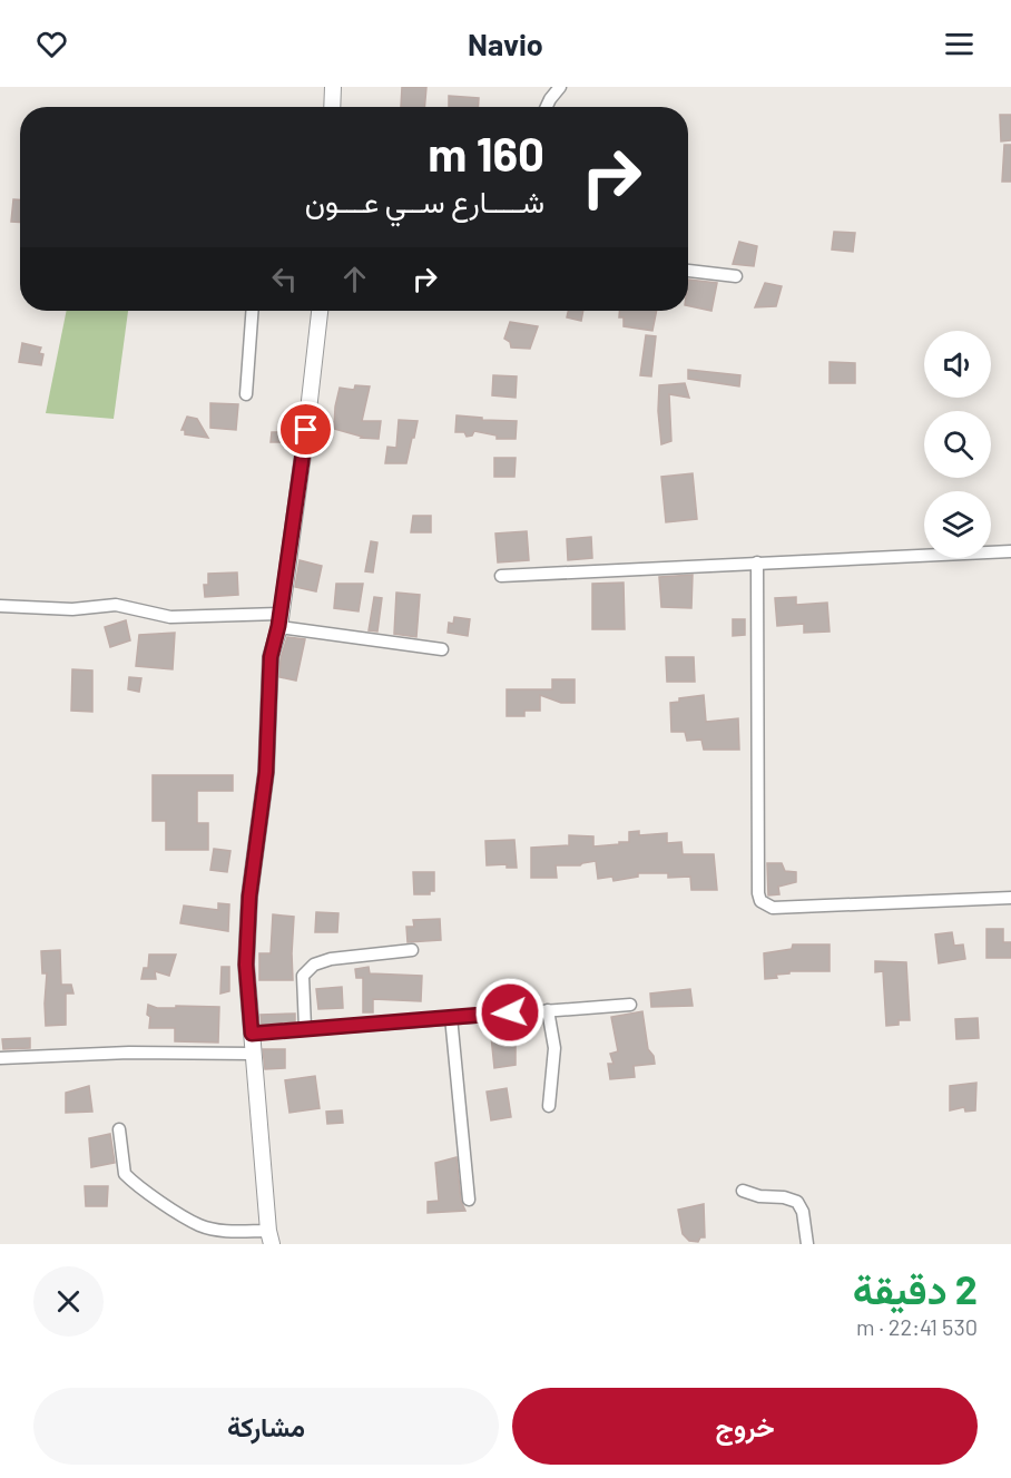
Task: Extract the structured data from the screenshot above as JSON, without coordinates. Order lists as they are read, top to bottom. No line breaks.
{"page":{"header":"Navio","turn":["160 m","شــــارع ســي عـــون"],"heading":["2 دقيقة","530 m · 22:41"],"buttons":["خروج","مشاركة"]}}
